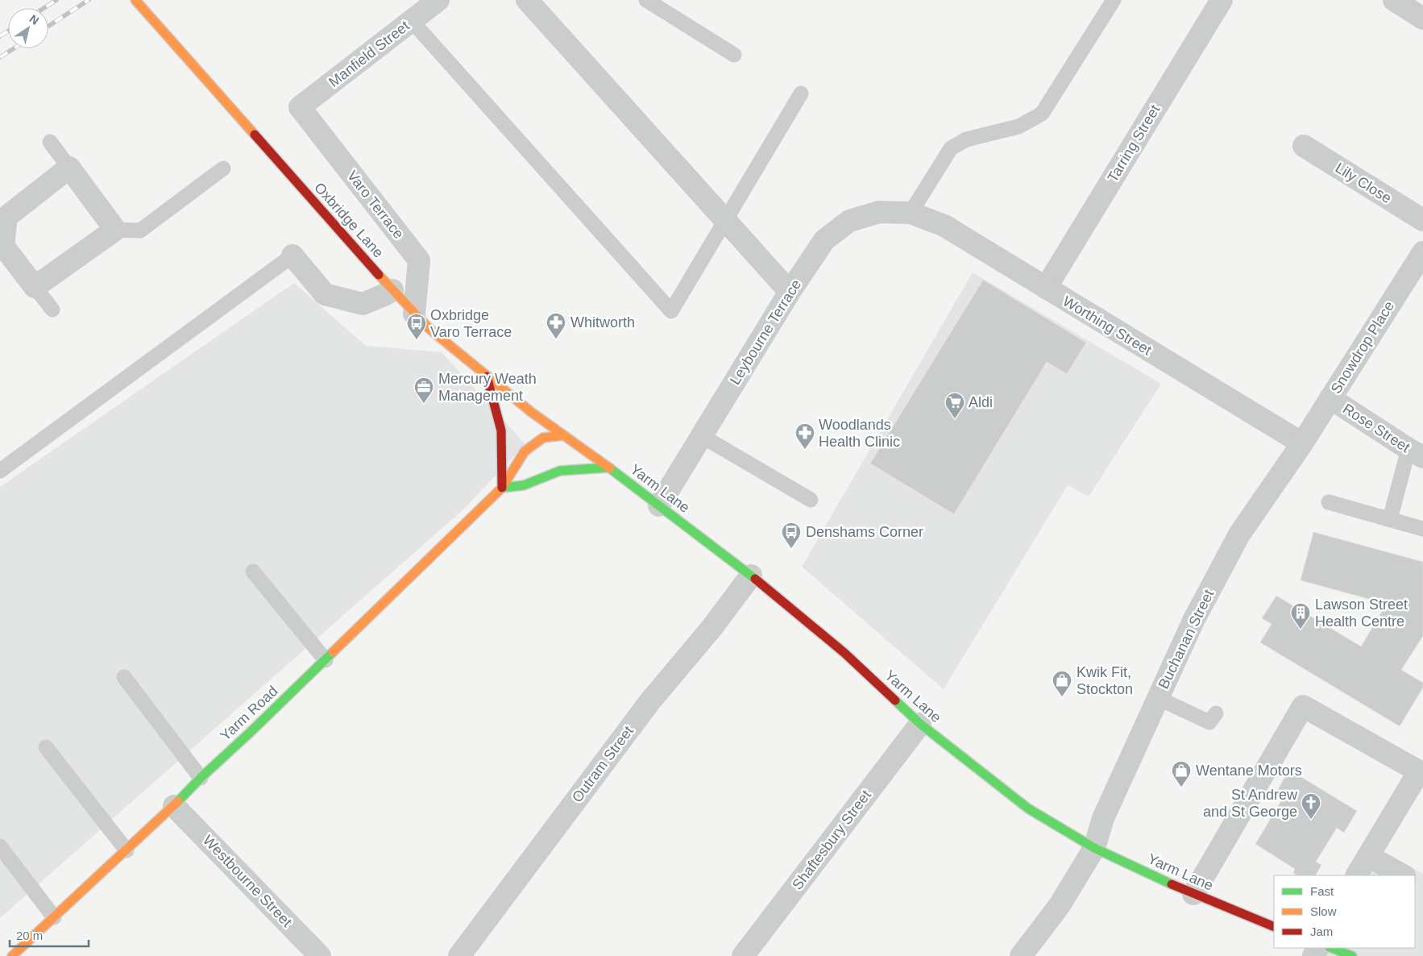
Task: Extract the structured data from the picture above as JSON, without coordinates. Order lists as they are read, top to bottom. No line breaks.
{"streets":{"street":["Manfield Street","Tarring Street","Lily Close","Varo Terrace","Oxbridge Lane","Worthing Street","Leybourne Terrace","Snowdrop Place","Rose Street","Yarm Lane","Buchanan Street","Yarm Road","Outram Street","Shaftesbury Street","Westbourne Street"]},"crossings":[["Manfield Street","Varo Terrace"],["Tarring Street","Worthing Street"],["Varo Terrace","Oxbridge Lane"],["Oxbridge Lane","Yarm Lane"],["Oxbridge Lane","Yarm Road"],["Worthing Street","Leybourne Terrace"],["Worthing Street","Snowdrop Place"],["Worthing Street","Buchanan Street"],["Leybourne Terrace","Yarm Lane"],["Snowdrop Place","Rose Street"],["Snowdrop Place","Buchanan Street"],["Yarm Lane","Buchanan Street"],["Yarm Lane","Yarm Road"],["Yarm Lane","Outram Street"],["Yarm Lane","Shaftesbury Street"],["Yarm Road","Westbourne Street"]],"places":{"pharmacy":["Whitworth","Woodlands Health Clinic"],"bus stop":["Oxbridge Varo Terrace","Denshams Corner"],"office":["Mercury Weath Management"],"supermarket":["Aldi"],"building":["Lawson Street Health Centre"],"shop":["Kwik Fit, Stockton","Wentane Motors"],"church":["St Andrew and St George"]},"legend":["Fast","Slow","Jam"],"scale_bar":"20 m","north":"top right"}
